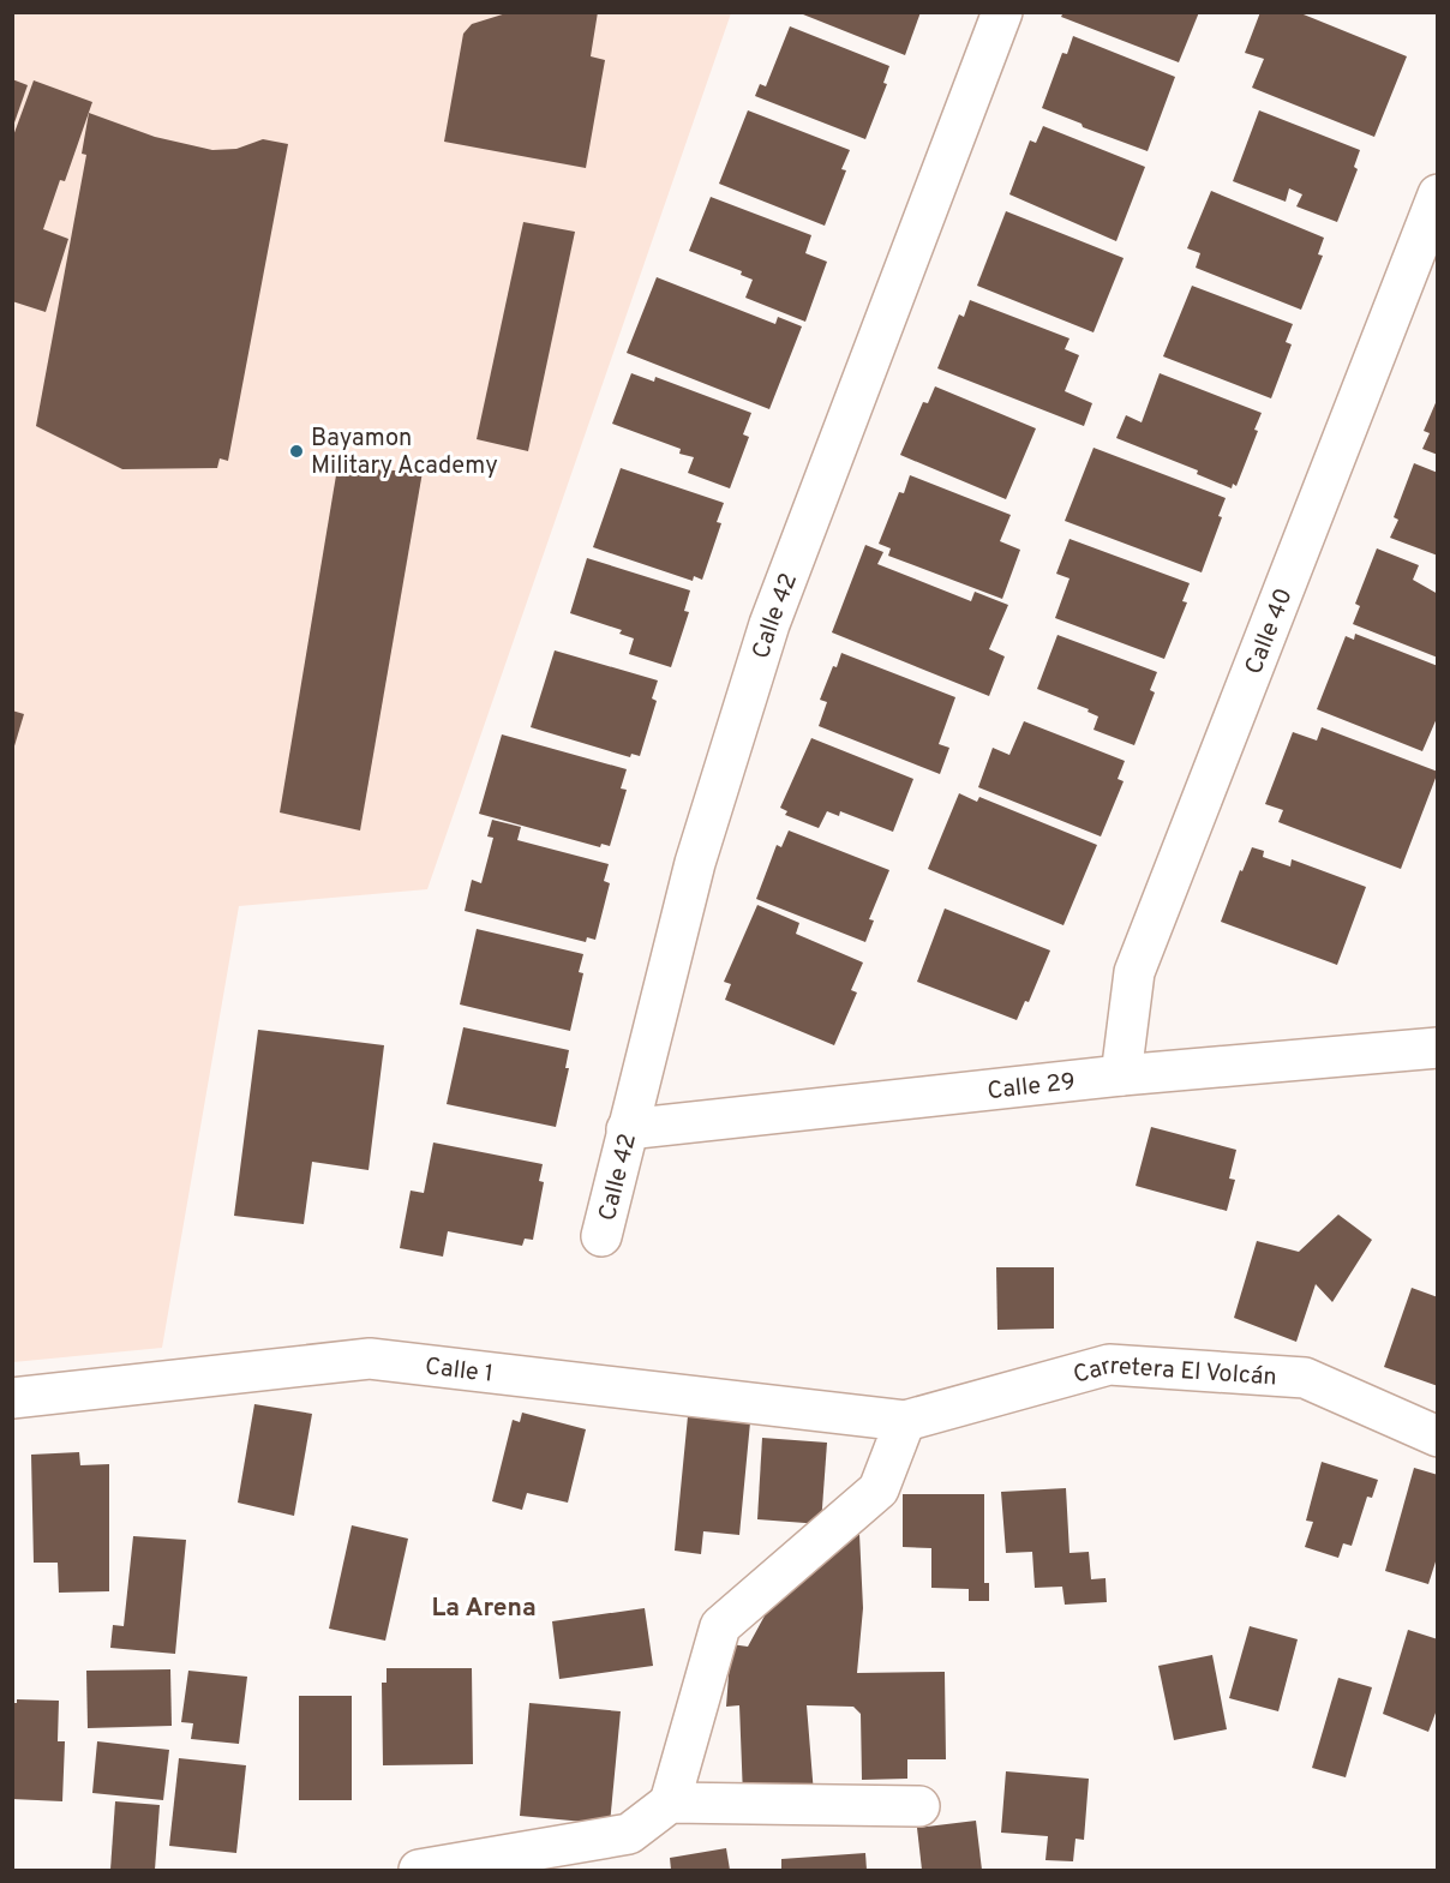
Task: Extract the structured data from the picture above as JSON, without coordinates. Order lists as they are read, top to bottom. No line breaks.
{"streets":{"street":["Calle 42","Calle 40","Calle 29","Calle 1","Carretera El Volcán"]},"crossings":[["Calle 42","Calle 29"],["Calle 40","Calle 29"],["Calle 1","Carretera El Volcán"]],"districts":["La Arena"],"places":["Bayamon Military Academy"]}
